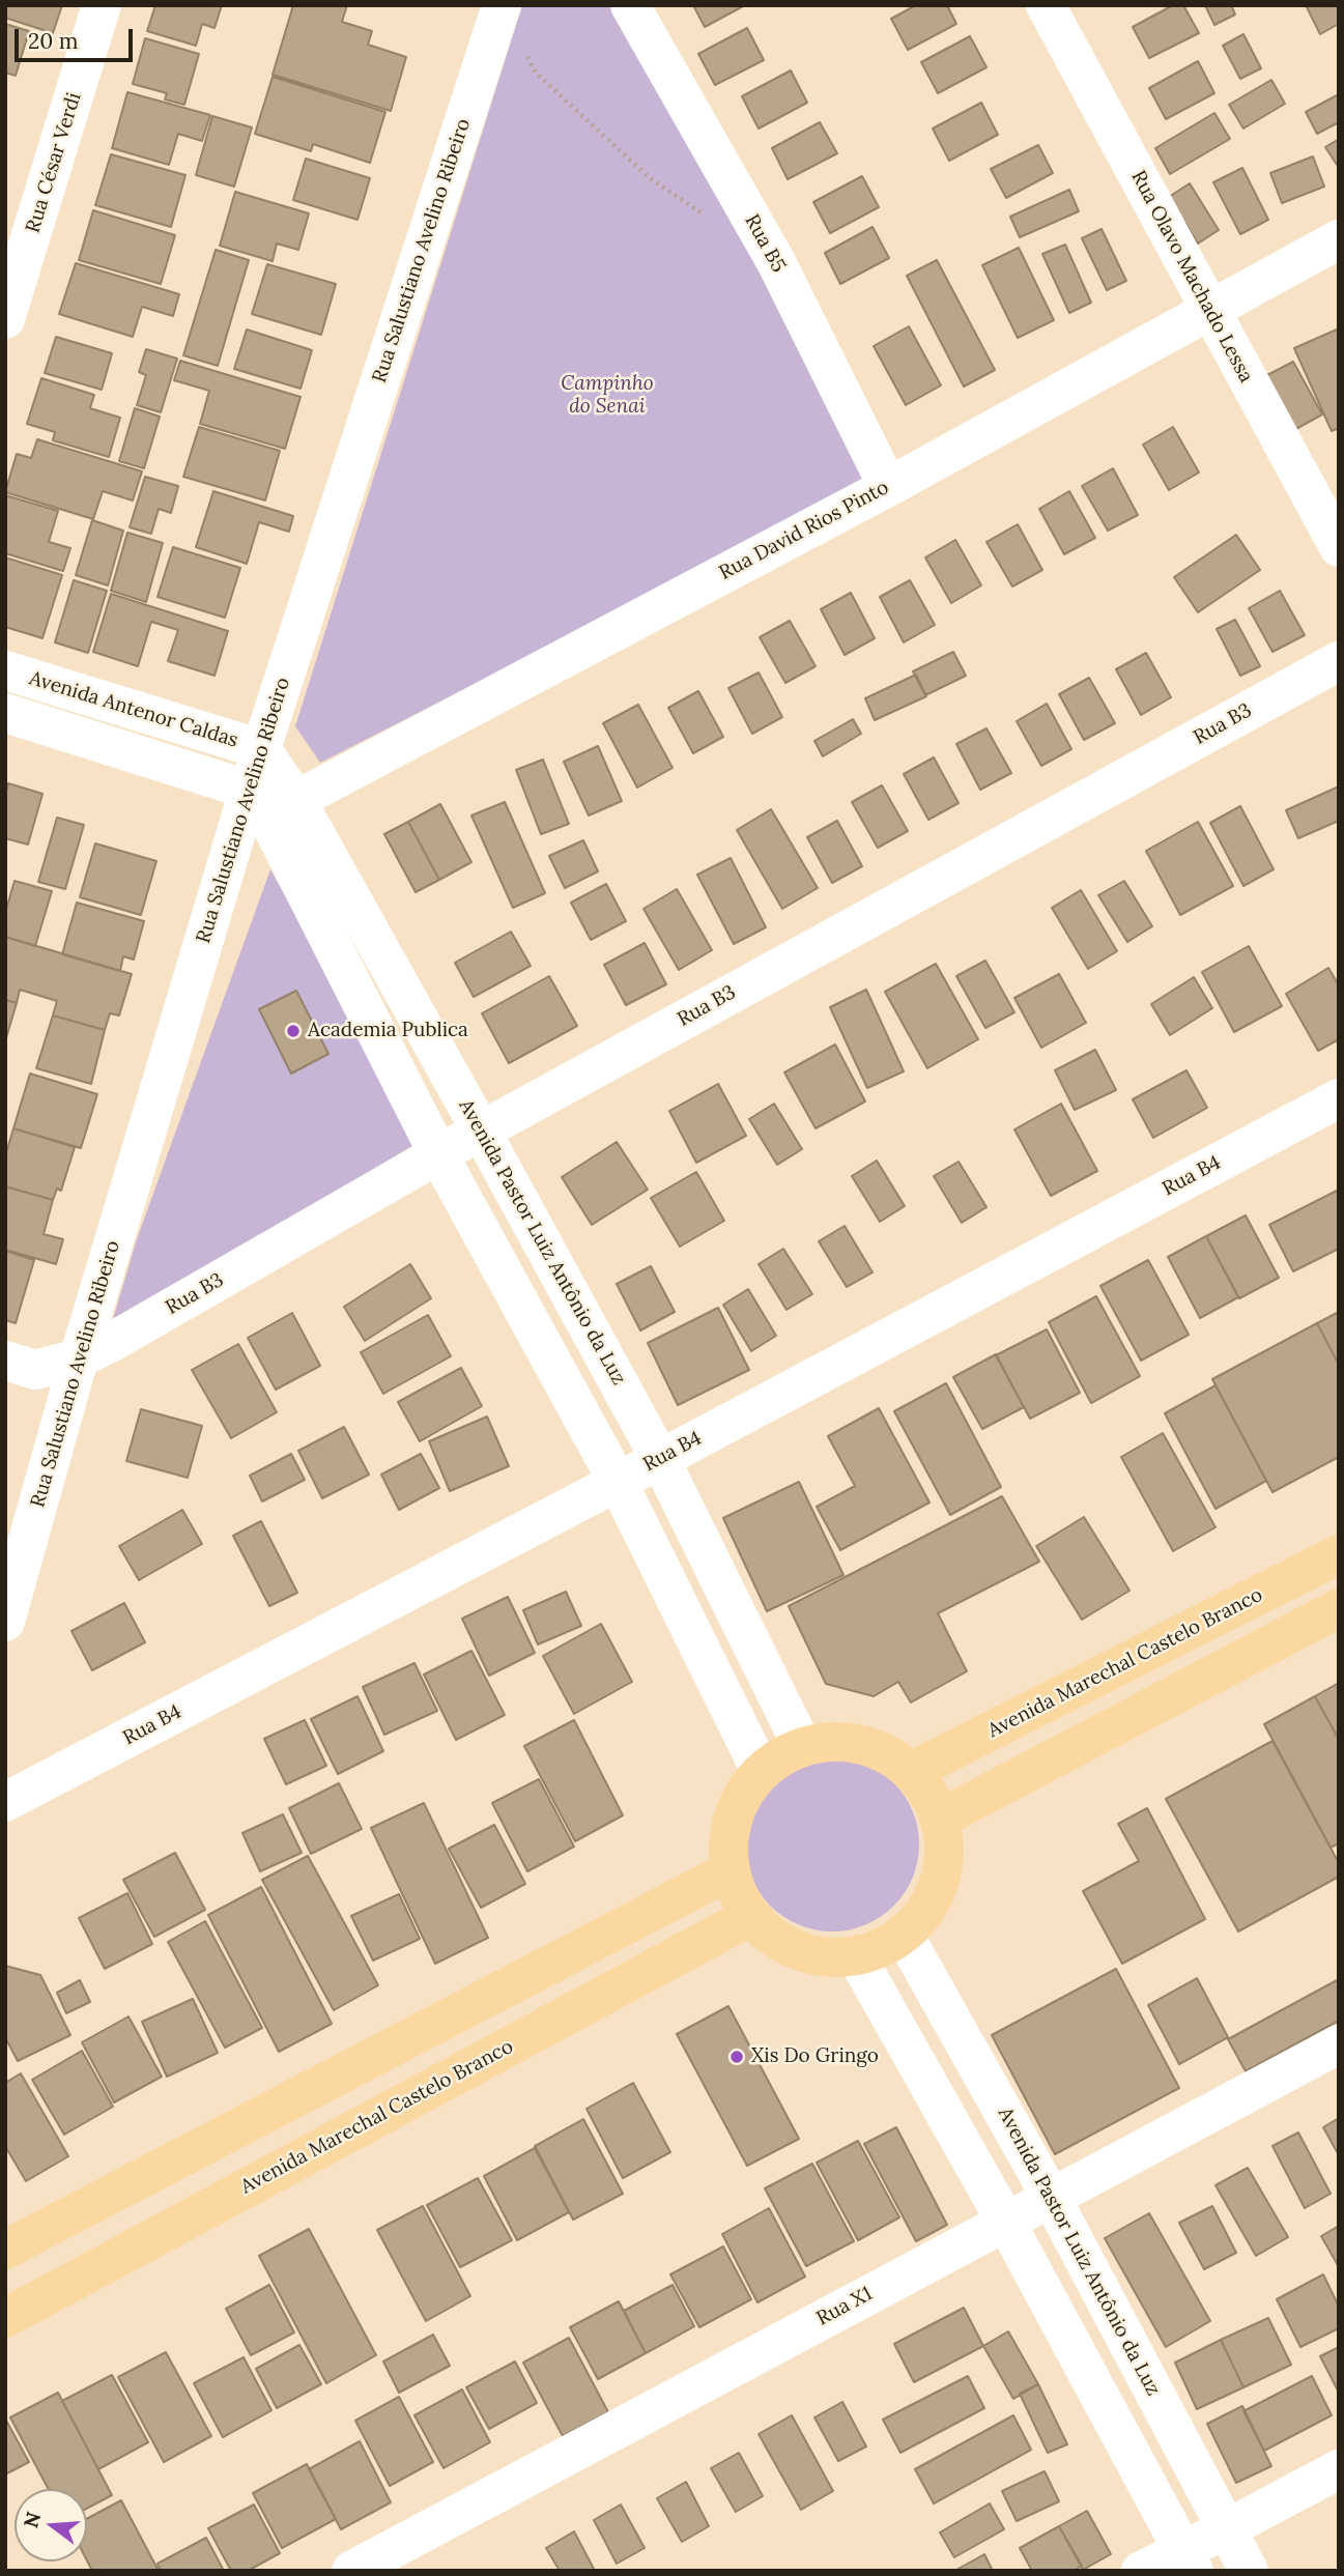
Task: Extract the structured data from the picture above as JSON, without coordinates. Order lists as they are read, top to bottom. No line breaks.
{"streets":{"main road":["Avenida Marechal Castelo Branco"],"street":["Rua César Verdi","Rua B5","Rua Salustiano Avelino Ribeiro","Rua Olavo Machado Lessa","Rua David Rios Pinto","Avenida Antenor Caldas","Rua B3","Rua B4","Avenida Pastor Luiz Antônio da Luz","Rua X1"]},"crossings":[["Rua B5","Rua David Rios Pinto"],["Rua Salustiano Avelino Ribeiro","Rua David Rios Pinto"],["Rua Salustiano Avelino Ribeiro","Avenida Antenor Caldas"],["Rua Salustiano Avelino Ribeiro","Rua B3"],["Rua Salustiano Avelino Ribeiro","Avenida Pastor Luiz Antônio da Luz"],["Rua Olavo Machado Lessa","Rua David Rios Pinto"],["Rua David Rios Pinto","Avenida Antenor Caldas"],["Rua David Rios Pinto","Avenida Pastor Luiz Antônio da Luz"],["Avenida Antenor Caldas","Avenida Pastor Luiz Antônio da Luz"],["Rua B3","Avenida Pastor Luiz Antônio da Luz"],["Rua B4","Avenida Pastor Luiz Antônio da Luz"],["Avenida Pastor Luiz Antônio da Luz","Avenida Marechal Castelo Branco"],["Avenida Pastor Luiz Antônio da Luz","Rua X1"]],"parks":["Campinho do Senai"],"places":["Academia Publica","Xis Do Gringo"],"scale_bar":"20 m","north":"left"}
